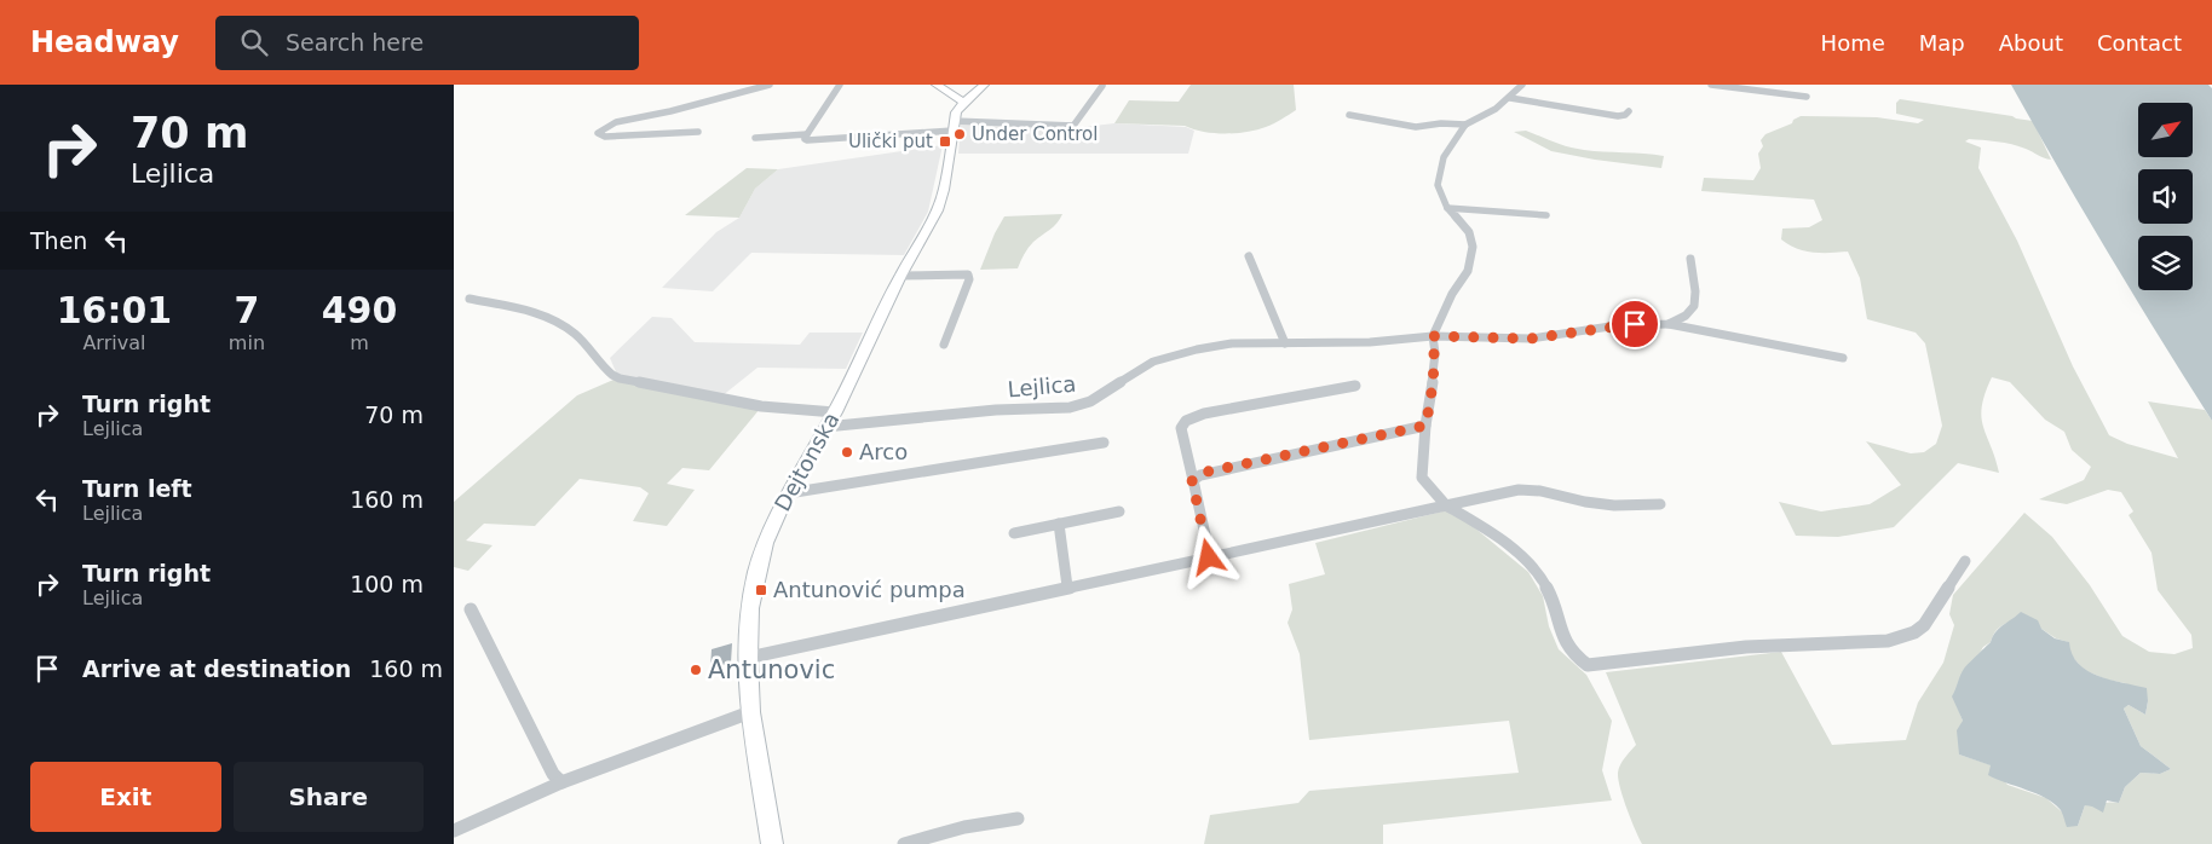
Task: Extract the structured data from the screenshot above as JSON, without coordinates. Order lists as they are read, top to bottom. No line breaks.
{"streets":{"main road":["Dejtonska"],"street":["Lejlica"]},"crossings":[["Lejlica","Dejtonska"]],"places":{"other":["Under Control","Arco","Antunovic"],"transit":["Ulički put","Antunović pumpa"]},"north":"top right","page":{"header":"Headway","search":"Search here","nav":["Home","Map","About","Contact"],"turn":["70 m","Lejlica"],"then":"Then","eta":["16:01","Arrival","7","min","490","m"],"list":[{"name":"Turn right","note":"Lejlica","value":"70 m"},{"name":"Turn left","note":"Lejlica","value":"160 m"},{"name":"Turn right","note":"Lejlica","value":"100 m"},{"name":"Arrive at destination","value":"160 m"}],"buttons":["Exit","Share"]}}
